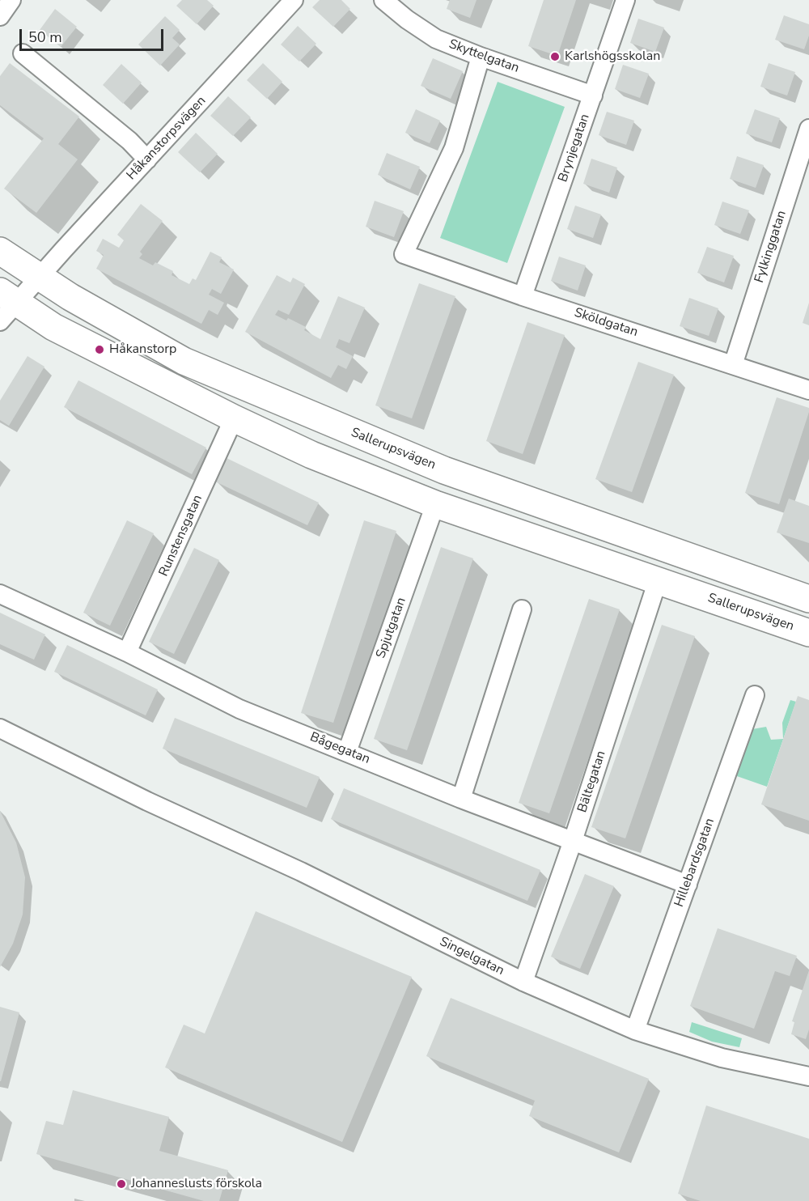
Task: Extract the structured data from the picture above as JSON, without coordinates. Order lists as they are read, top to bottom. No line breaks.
{"streets":{"main road":["Sallerupsvägen"],"street":["Skyttelgatan","Håkanstorpsvägen","Brynjegatan","Fylkinggatan","Sköldgatan","Runstensgatan","Spjutgatan","Bågegatan","Bältegatan","Hillebardsgatan","Singelgatan"]},"crossings":[["Skyttelgatan","Brynjegatan"],["Skyttelgatan","Sköldgatan"],["Håkanstorpsvägen","Sallerupsvägen"],["Brynjegatan","Sköldgatan"],["Fylkinggatan","Sköldgatan"],["Sallerupsvägen","Runstensgatan"],["Sallerupsvägen","Spjutgatan"],["Sallerupsvägen","Bältegatan"],["Runstensgatan","Bågegatan"],["Spjutgatan","Bågegatan"],["Bågegatan","Bältegatan"],["Bågegatan","Hillebardsgatan"],["Bältegatan","Singelgatan"],["Hillebardsgatan","Singelgatan"]],"places":["Karlshögsskolan","Håkanstorp","Johanneslusts förskola"],"scale_bar":"50 m"}
